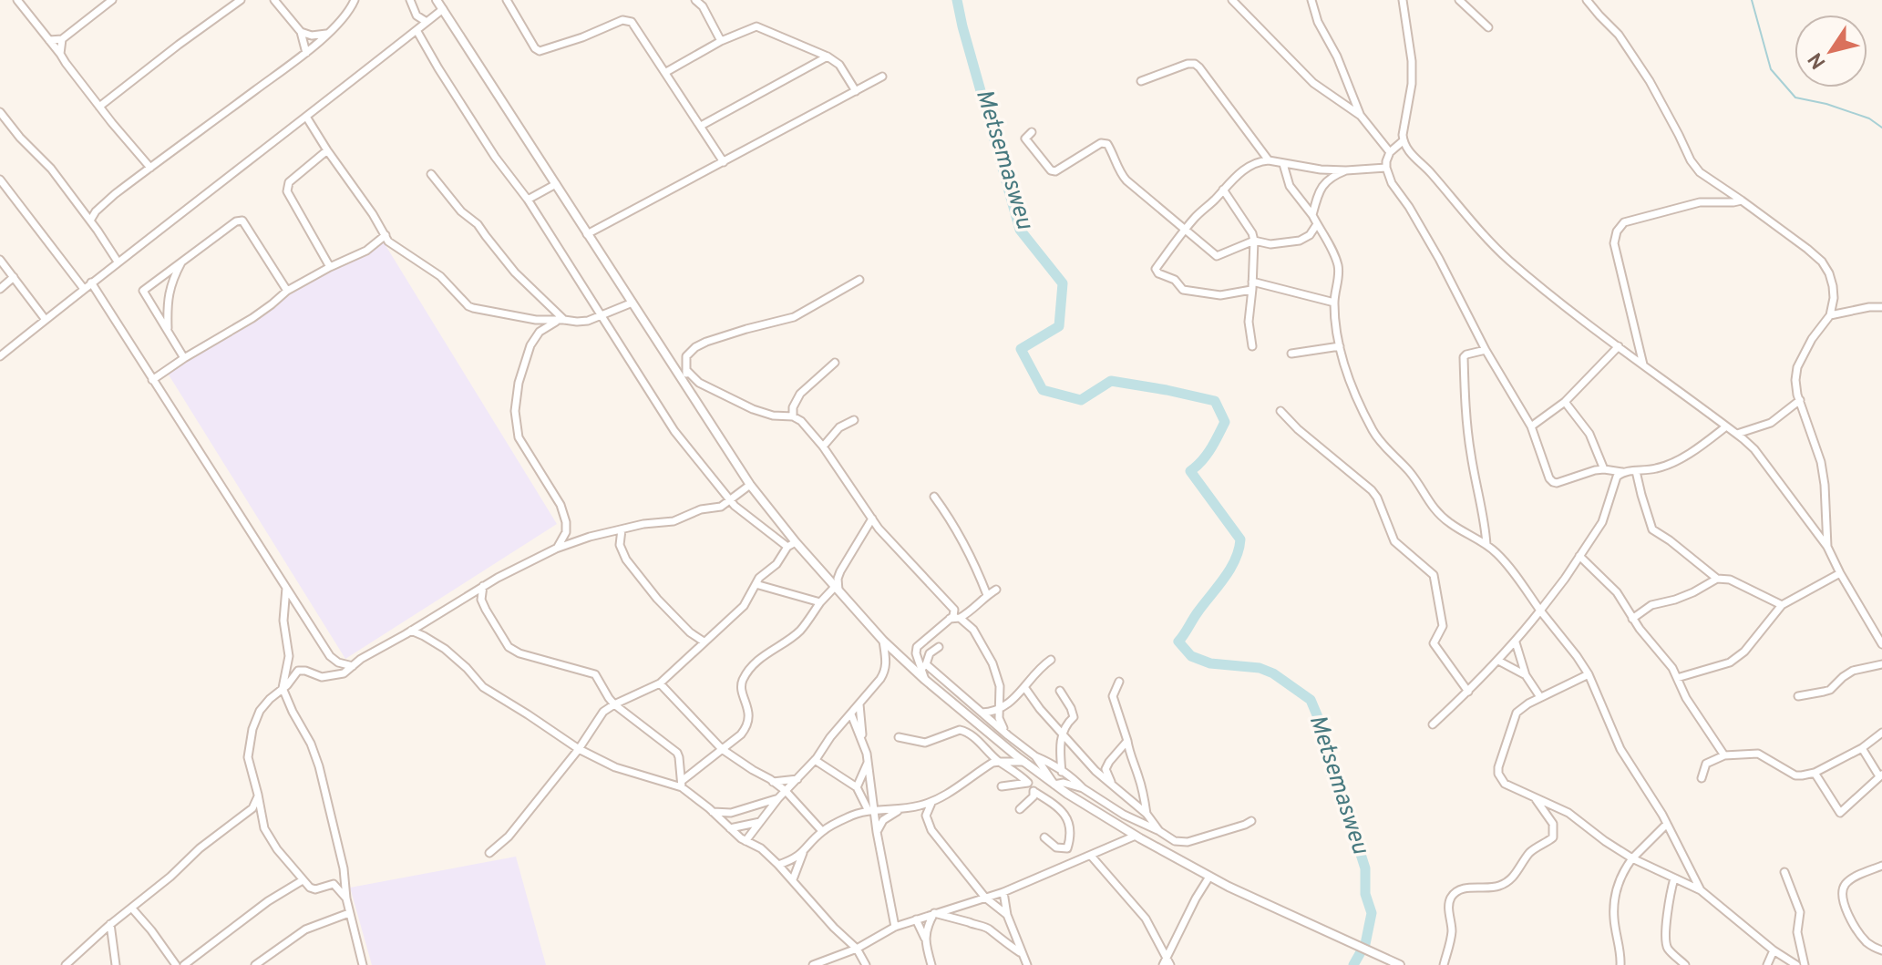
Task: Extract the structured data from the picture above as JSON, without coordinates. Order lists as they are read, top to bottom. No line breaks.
{"water":["Metsemasweu"],"north":"bottom left"}
